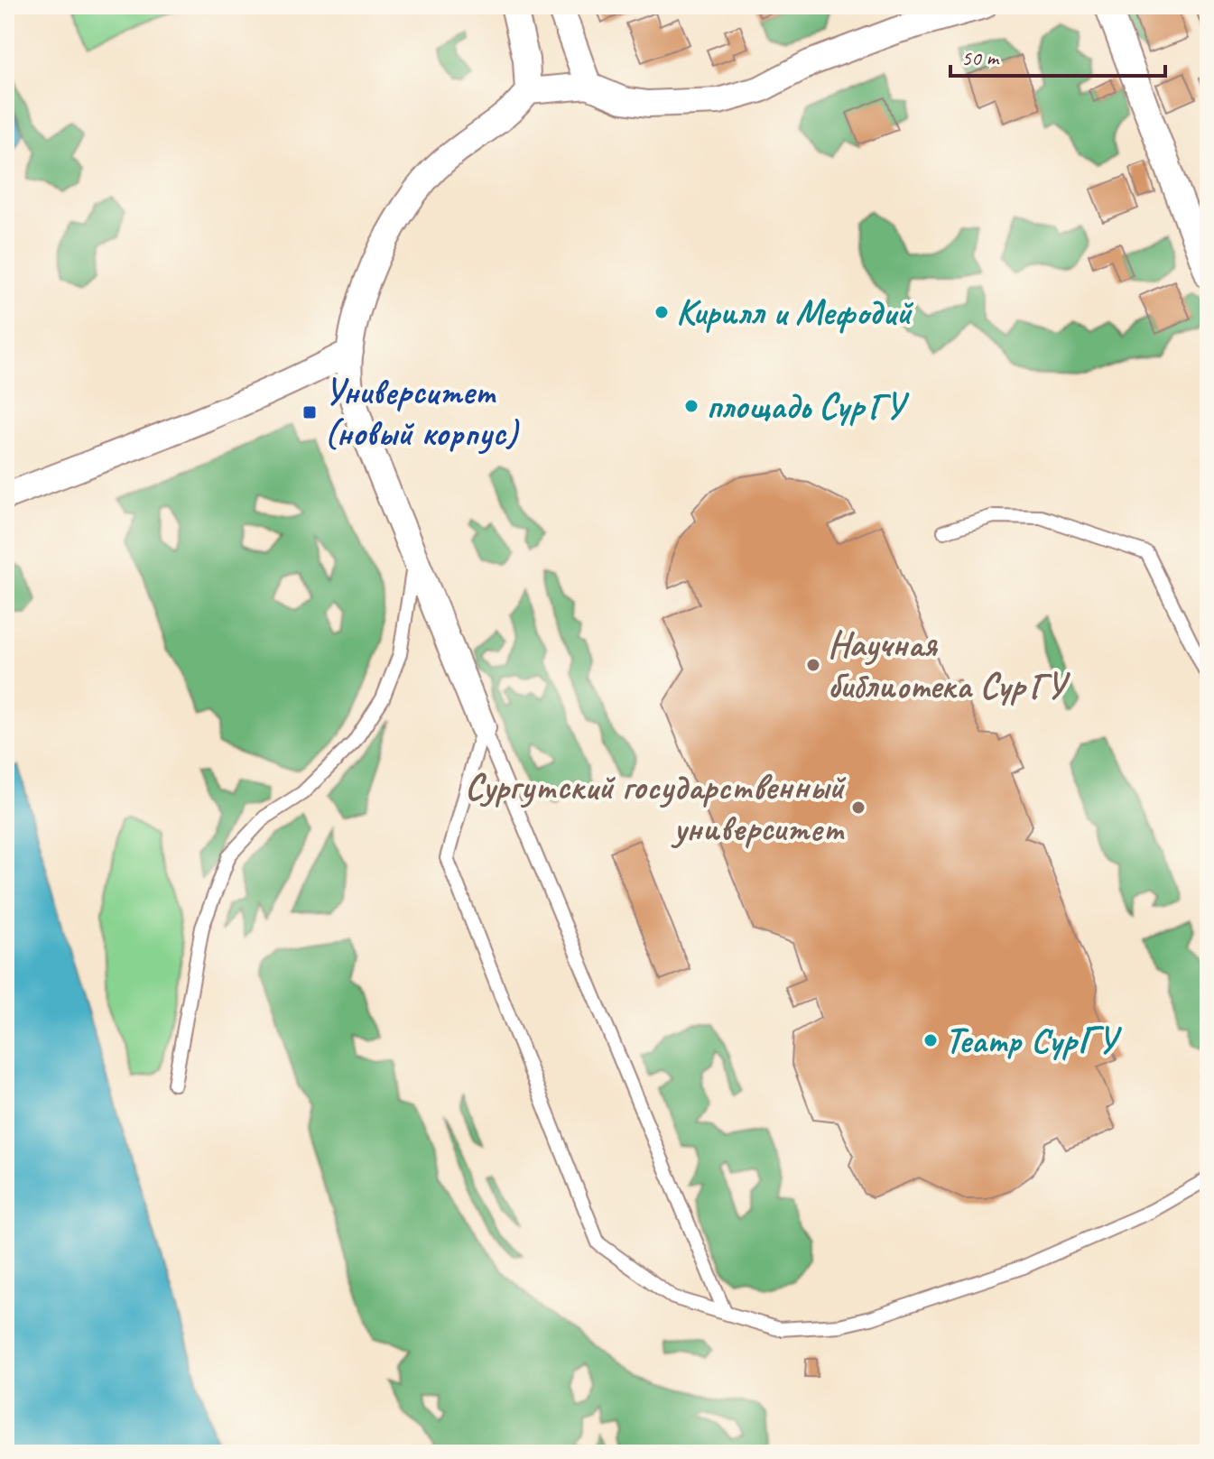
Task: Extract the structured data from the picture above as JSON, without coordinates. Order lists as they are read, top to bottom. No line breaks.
{"places":{"other":["Кирилл и Мефодий","площадь СурГУ","Научная библиотека СурГУ","Сургутский государственный университет","Театр СурГУ"],"transit":["Университет (новый корпус)"]},"scale_bar":"50 m"}
